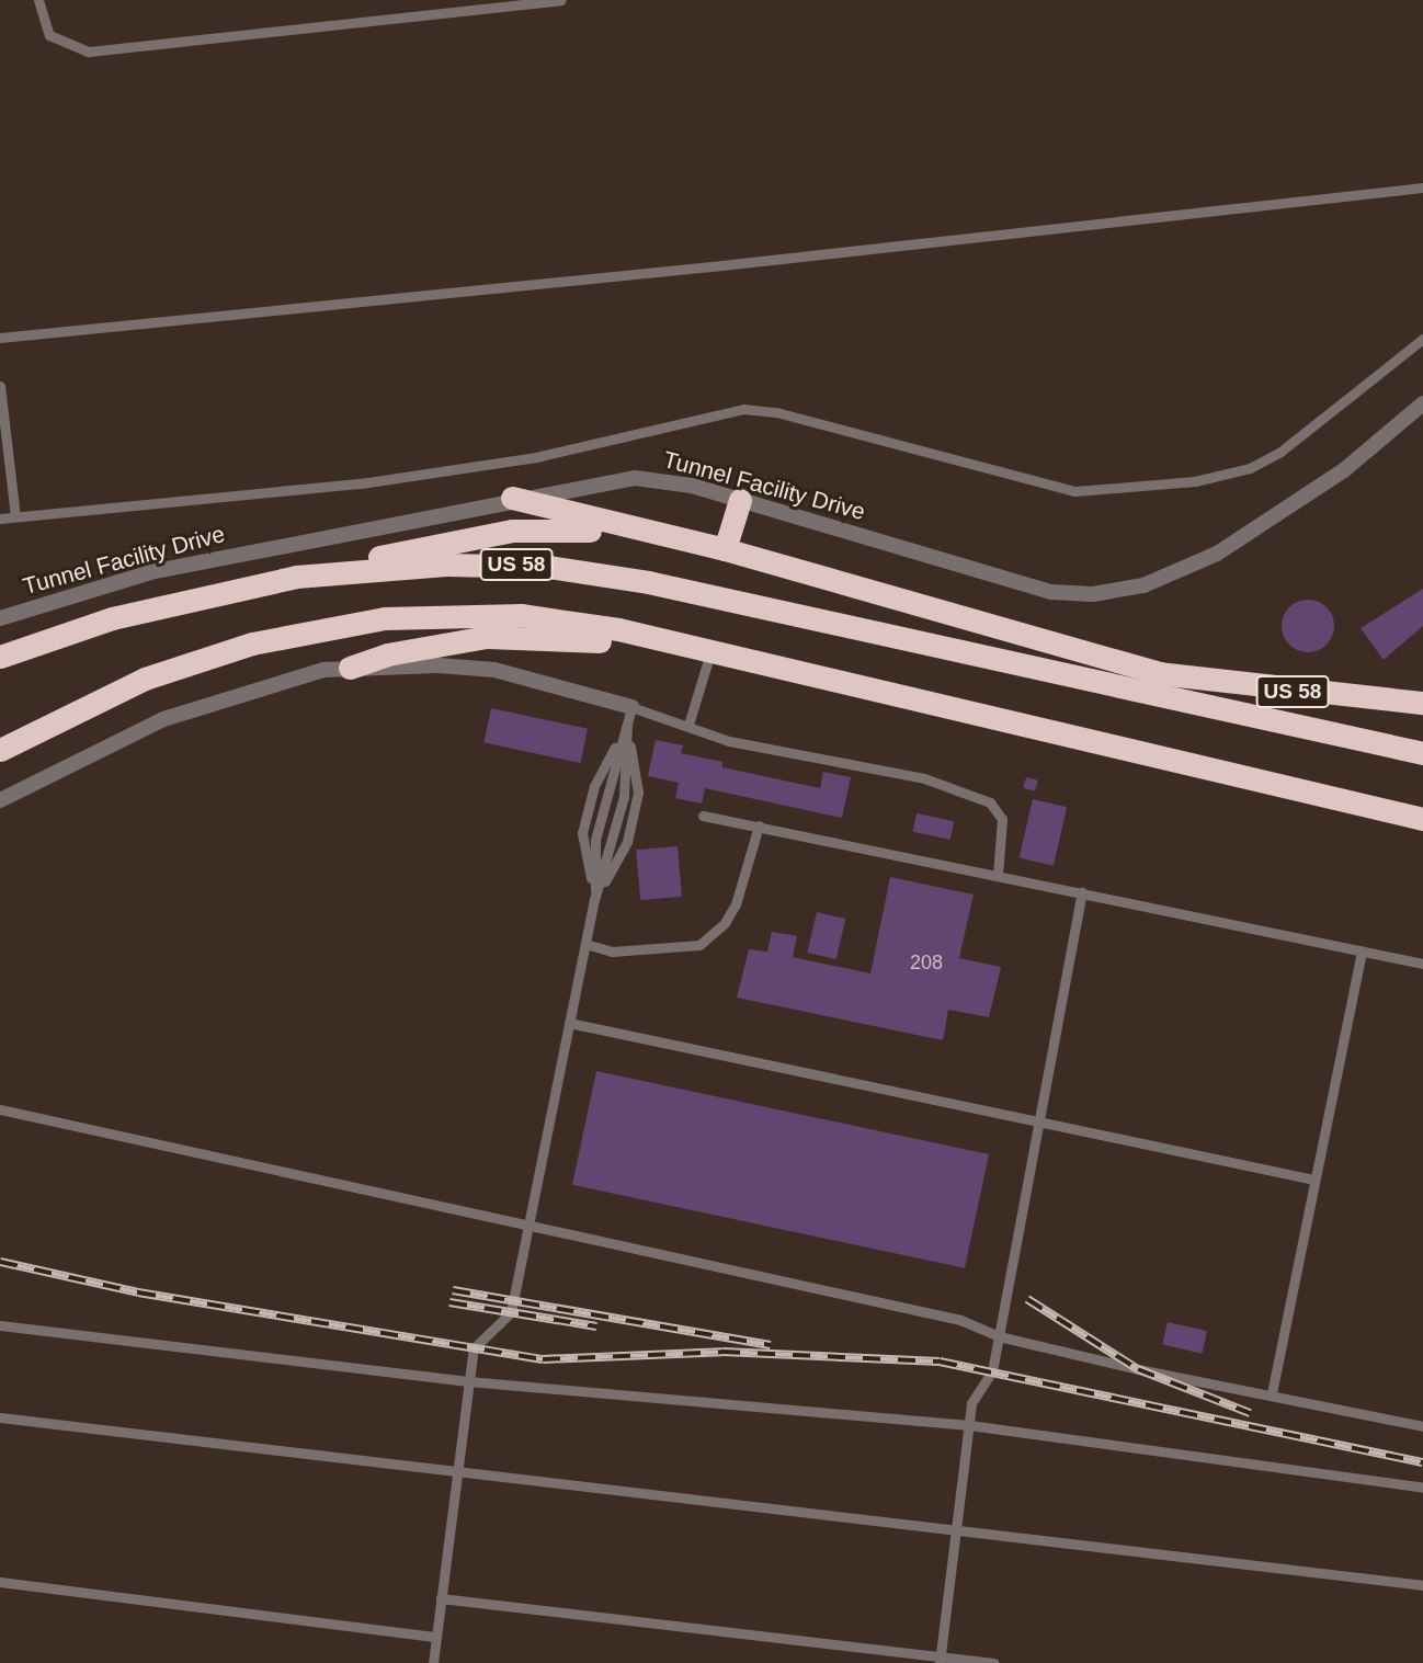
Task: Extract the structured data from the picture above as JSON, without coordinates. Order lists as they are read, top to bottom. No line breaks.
{"streets":{"highway":["US 58"],"street":["Tunnel Facility Drive"]},"house_numbers":["208"]}
